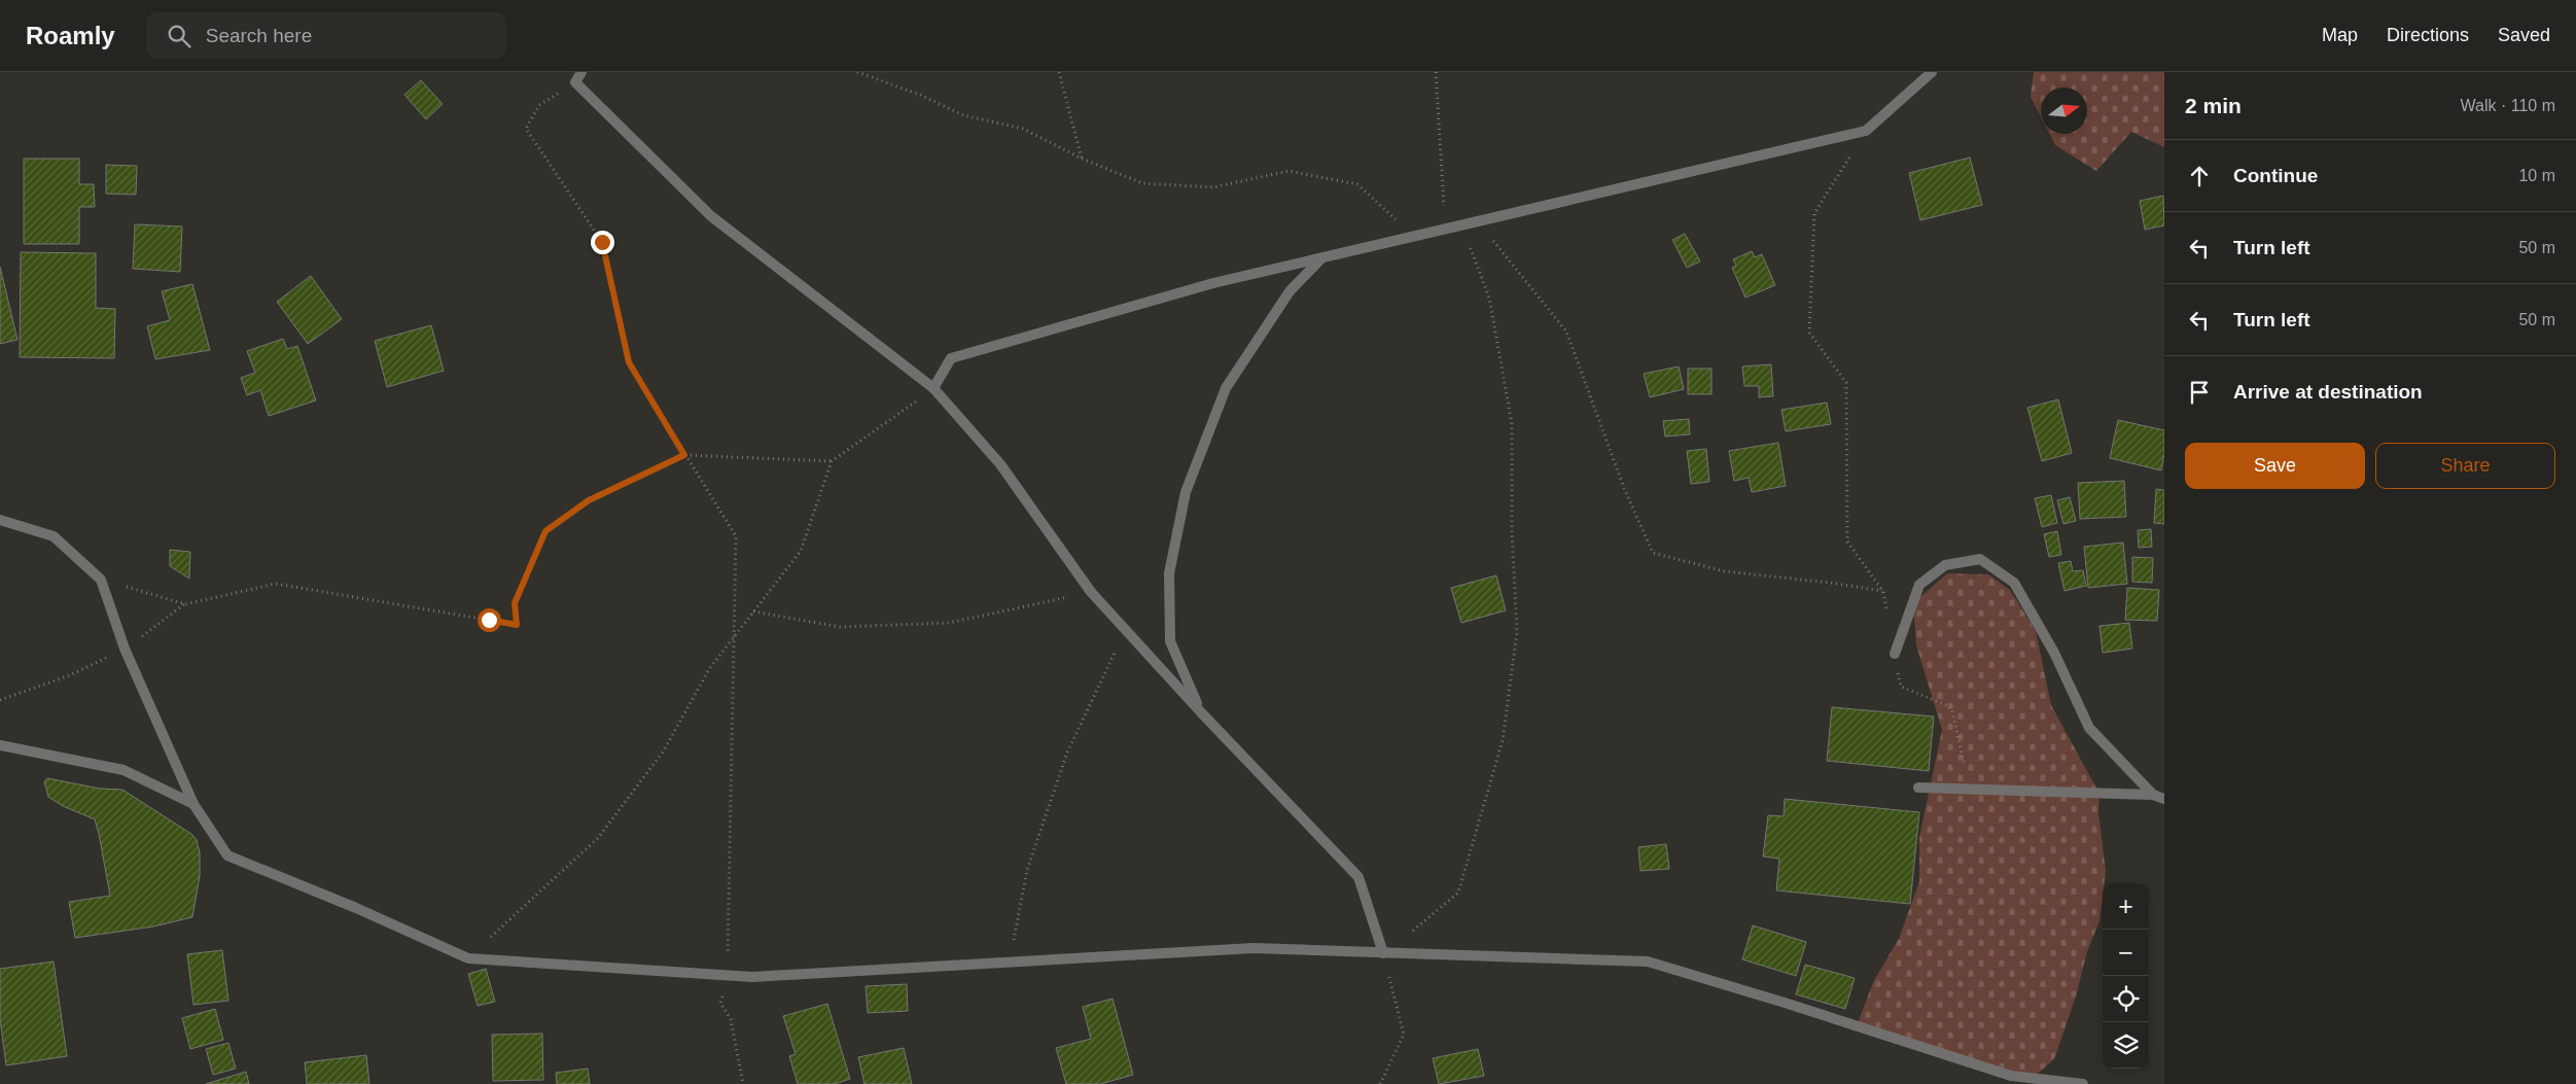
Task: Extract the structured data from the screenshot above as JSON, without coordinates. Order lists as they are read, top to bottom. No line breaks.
{"north":"right","page":{"header":"Roamly","search":"Search here","nav":["Map","Directions","Saved"],"heading":["2 min","Walk · 110 m"],"list":[["Continue","10 m"],["Turn left","50 m"],["Turn left","50 m"],"Arrive at destination"],"buttons":["Save","Share"],"map_buttons":["+","−"]}}
